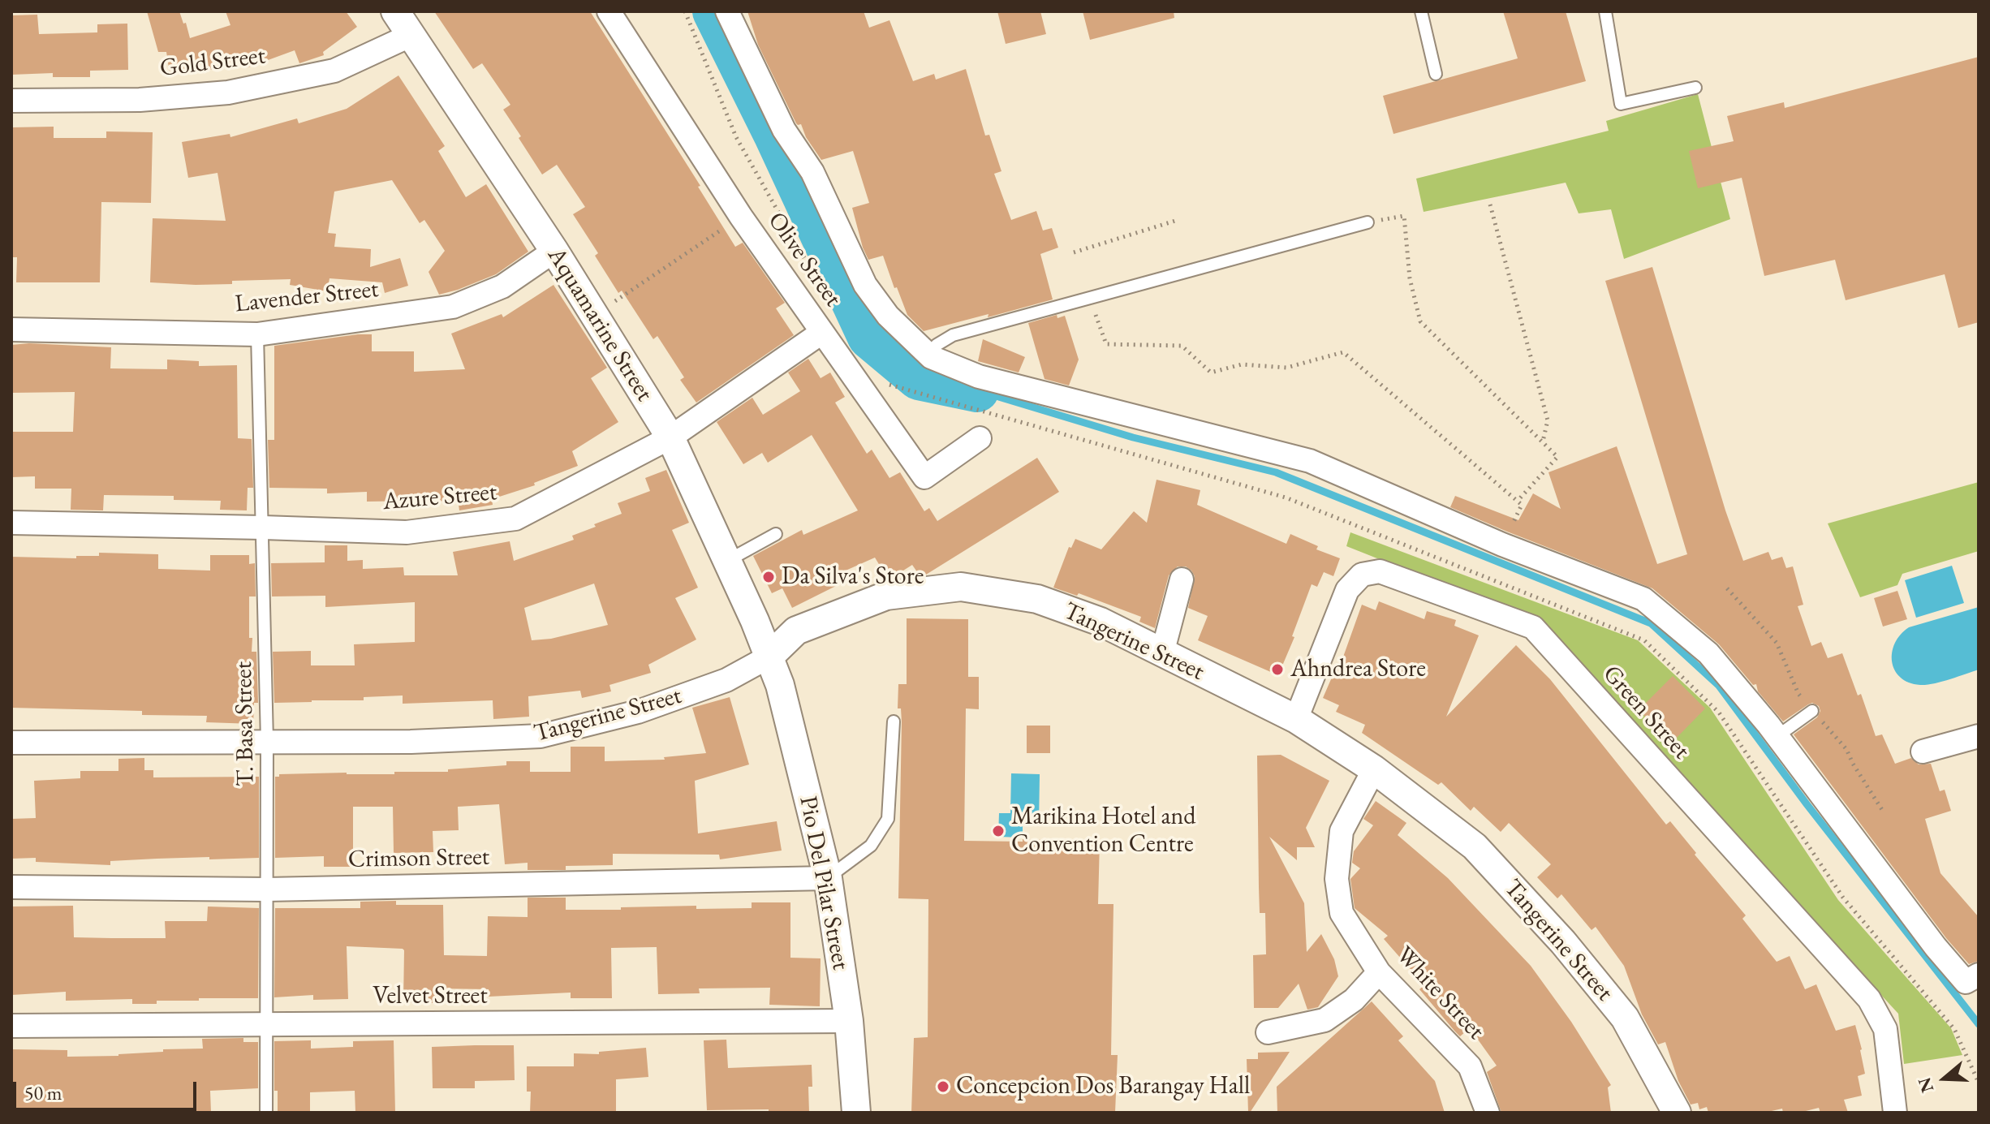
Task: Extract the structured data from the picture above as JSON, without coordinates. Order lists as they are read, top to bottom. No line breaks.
{"streets":{"street":["Gold Street","Olive Street","Lavender Street","Aquamarine Street","Azure Street","Tangerine Street","Green Street","Crimson Street","Pio Del Pilar Street","White Street","Velvet Street"],"lane":["T. Basa Street"]},"crossings":[["Gold Street","Aquamarine Street"],["Olive Street","Azure Street"],["Lavender Street","Aquamarine Street"],["Lavender Street","T. Basa Street"],["Aquamarine Street","Azure Street"],["Aquamarine Street","Tangerine Street"],["Aquamarine Street","Pio Del Pilar Street"],["Azure Street","T. Basa Street"],["Tangerine Street","Green Street"],["Tangerine Street","T. Basa Street"],["Tangerine Street","Pio Del Pilar Street"],["Tangerine Street","White Street"],["T. Basa Street","Crimson Street"],["T. Basa Street","Velvet Street"],["Crimson Street","Pio Del Pilar Street"],["Pio Del Pilar Street","Velvet Street"]],"places":["Da Silva's Store","Ahndrea Store","Marikina Hotel and Convention Centre","Concepcion Dos Barangay Hall"],"scale_bar":"50 m","north":"left"}
